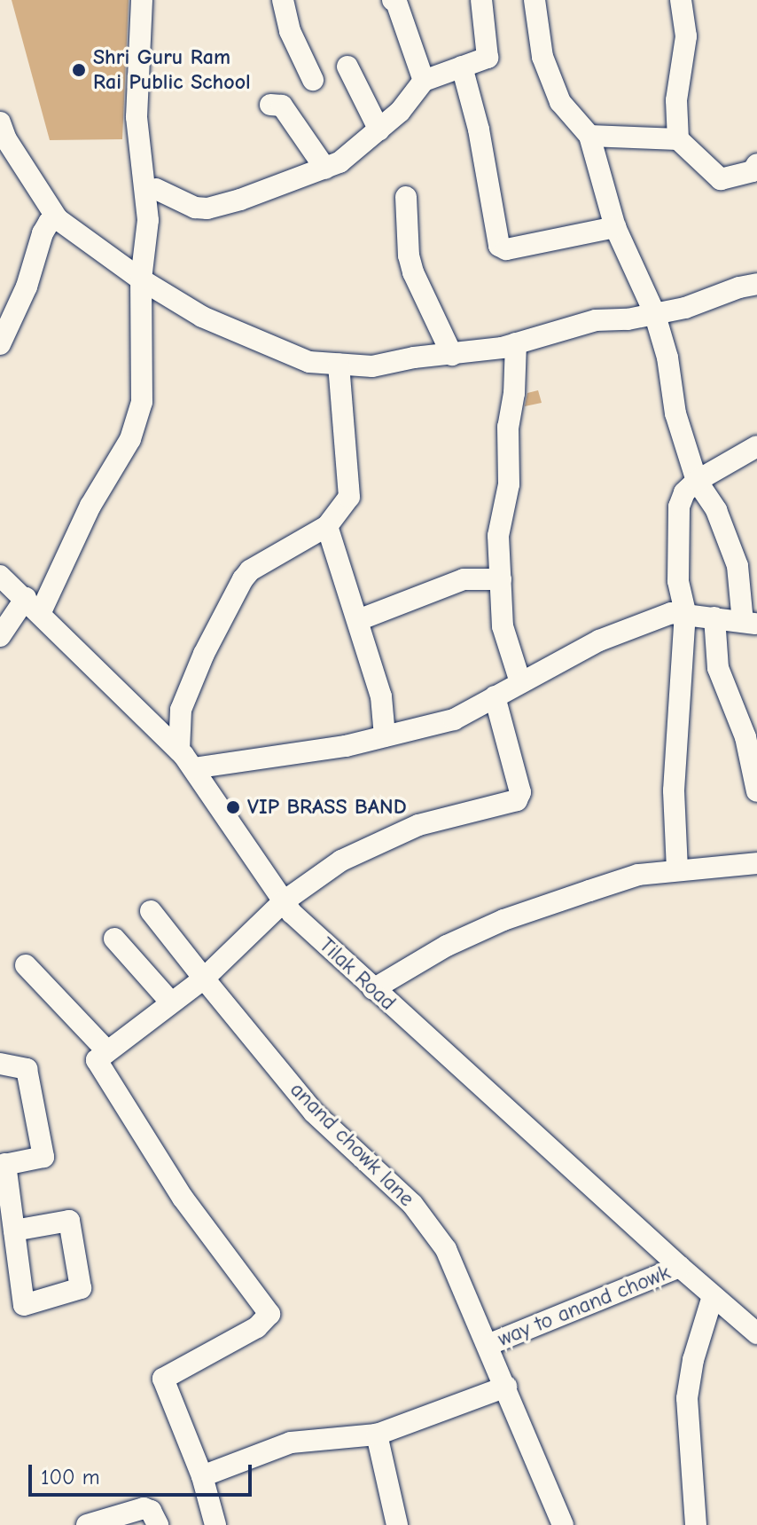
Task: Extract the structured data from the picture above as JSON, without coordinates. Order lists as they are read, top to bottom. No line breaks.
{"streets":{"street":["Tilak Road","anand chowk lane","way to anand chowk"]},"crossings":[["Tilak Road","way to anand chowk"],["anand chowk lane","way to anand chowk"]],"places":["Shri Guru Ram Rai Public School","VIP BRASS BAND"],"scale_bar":"100 m"}
